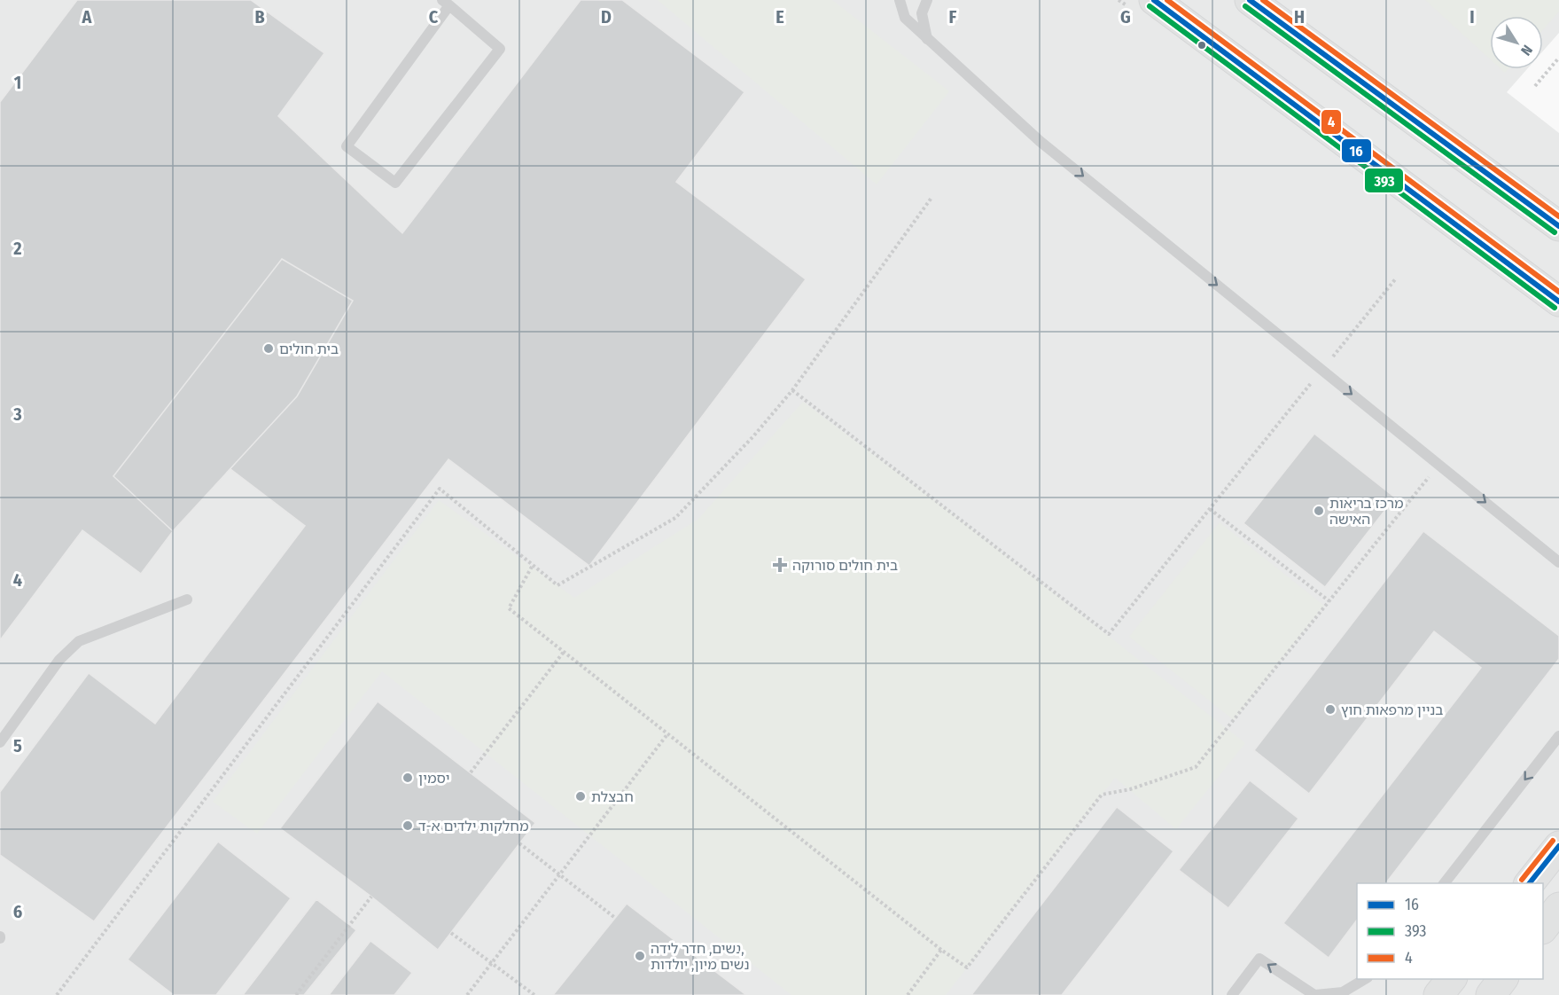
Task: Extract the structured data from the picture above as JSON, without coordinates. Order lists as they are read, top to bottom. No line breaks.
{"places":{"other":["בית חולים","מרכז בריאות האישה","בניין מרפאות חוץ","יסמין","חבצלת","מחלקות ילדים א-ד","נשים, חדר לידה, נשים מיון, יולדות"],"health":["בית חולים סורוקה"]},"lines":["transit line 16","transit line 4","transit line 393"],"legend":["16","393","4"],"north":"bottom right","grid":{"columns":["A","B","C","D","E","F","G","H","I"],"rows":["1","2","3","4","5","6"]}}
